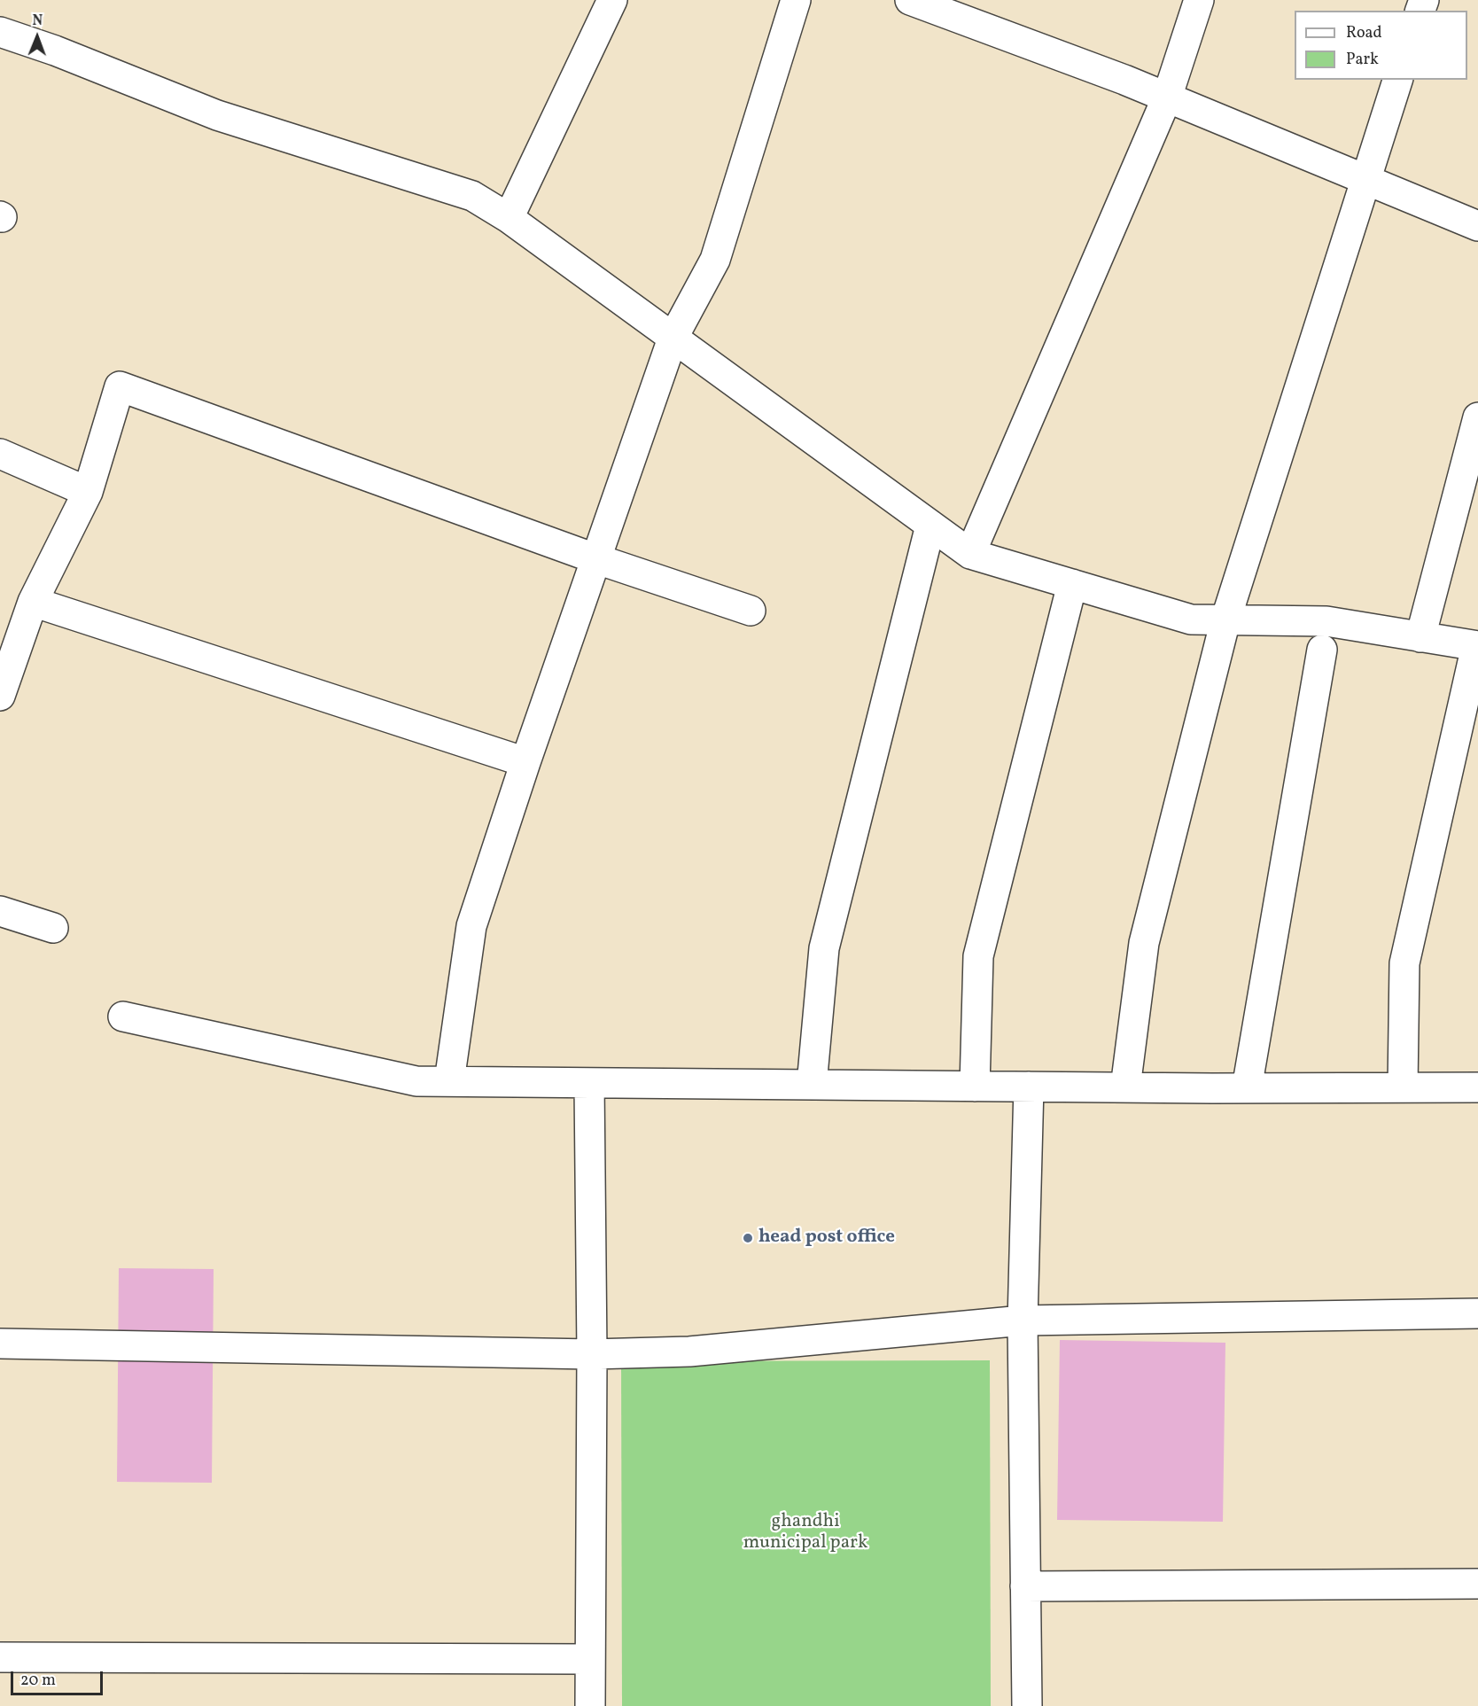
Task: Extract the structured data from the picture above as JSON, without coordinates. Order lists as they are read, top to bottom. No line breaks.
{"parks":["ghandhi municipal park"],"places":["head post office"],"legend":["Road","Park"],"scale_bar":"20 m","north":"top"}
